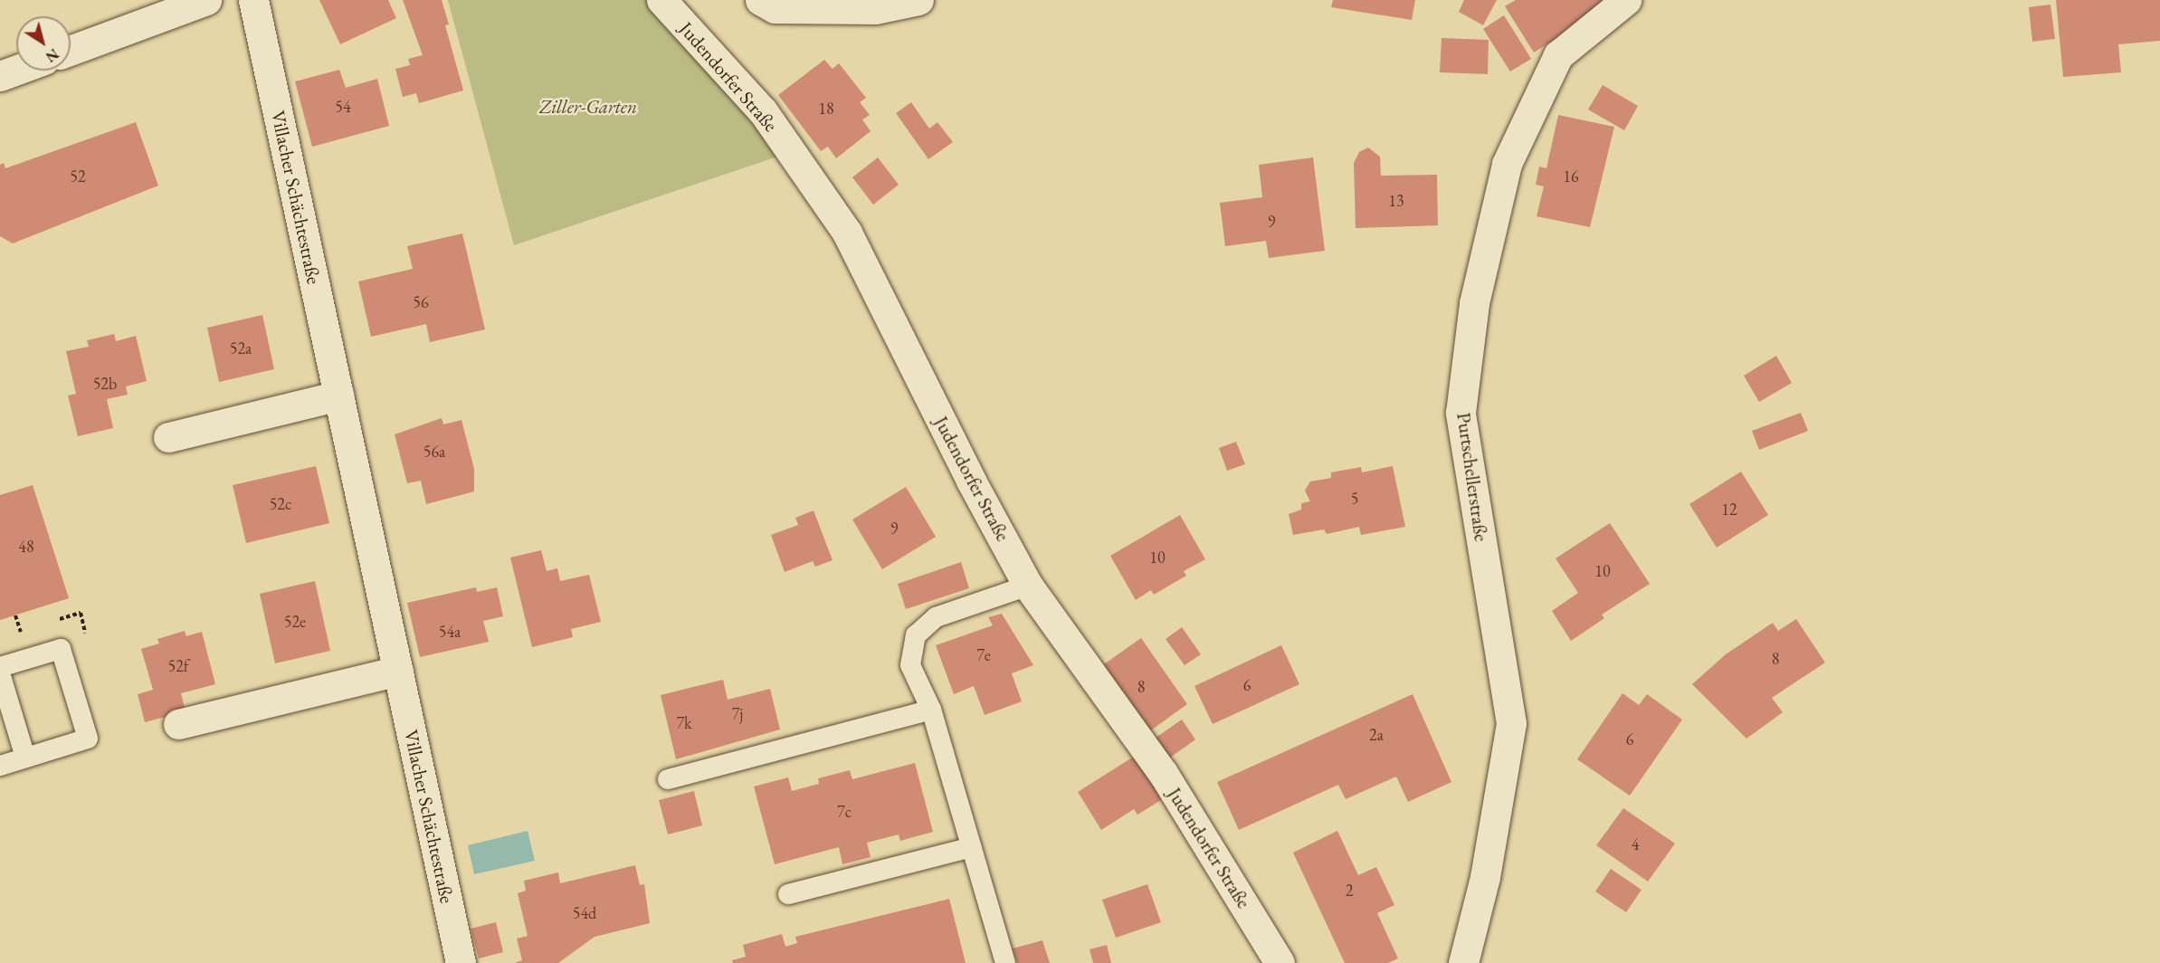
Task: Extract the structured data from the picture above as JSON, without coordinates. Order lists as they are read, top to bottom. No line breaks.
{"streets":{"street":["Judendorfer Straße","Villacher Schächtestraße","Purtschellerstraße"]},"parks":["Ziller-Garten"],"house_numbers":["54","18","52","16","13","9","56","52a","52b","56a","5","52c","12","9","48","10","10","52e","54a","7e","8","52f","6","8","7j","7k","2a","6","7c","4","2","54d"],"north":"bottom right"}
